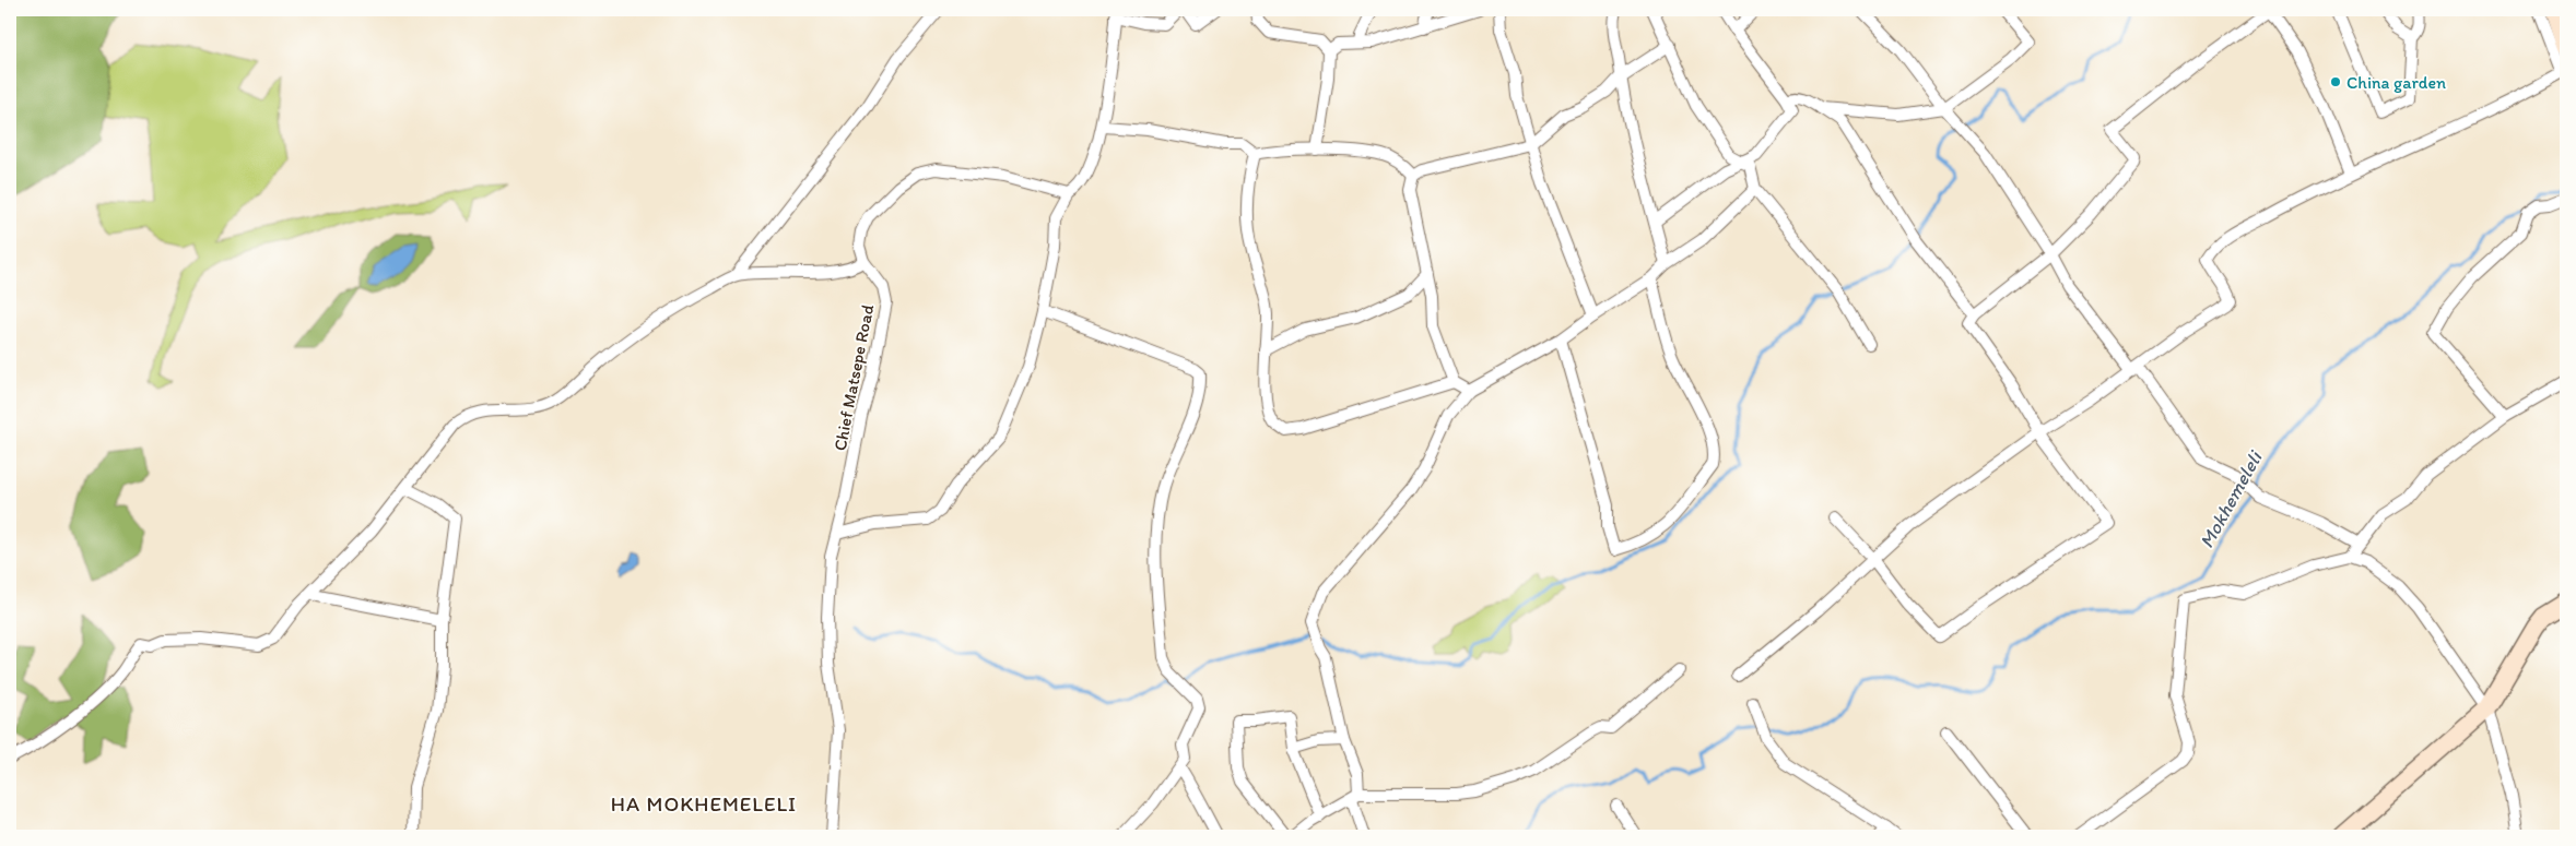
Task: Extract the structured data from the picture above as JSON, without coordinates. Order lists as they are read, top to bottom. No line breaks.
{"streets":{"street":["Chief Matsepe Road"]},"districts":["HA MOKHEMELELI"],"water":["Mokhemeleli"],"places":["China garden"]}
